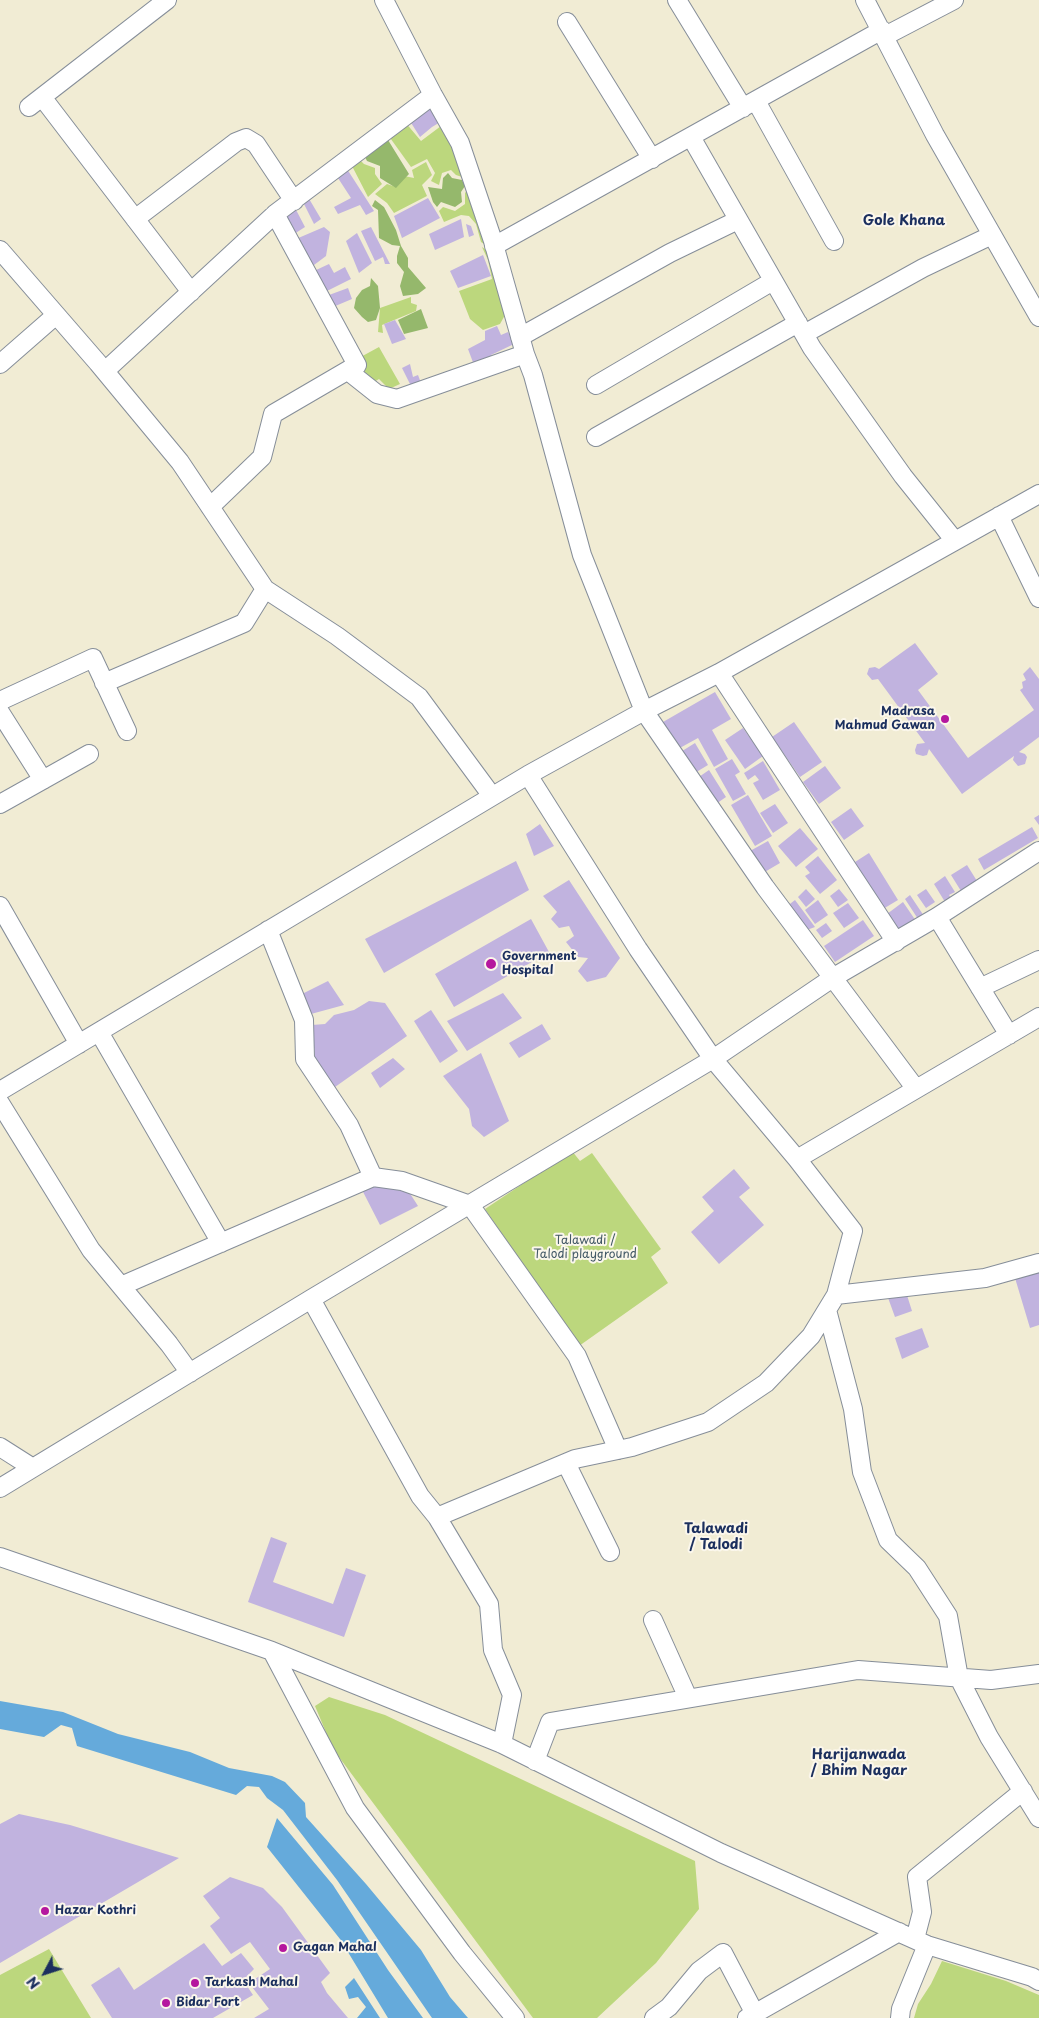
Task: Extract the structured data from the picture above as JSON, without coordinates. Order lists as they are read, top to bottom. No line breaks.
{"districts":["Gole Khana","Talawadi / Talodi","Harijanwada / Bhim Nagar"],"parks":["Talawadi / Talodi playground"],"places":["Madrasa Mahmud Gawan","Government Hospital","Hazar Kothri","Gagan Mahal","Tarkash Mahal","Bidar Fort"],"north":"bottom left"}
